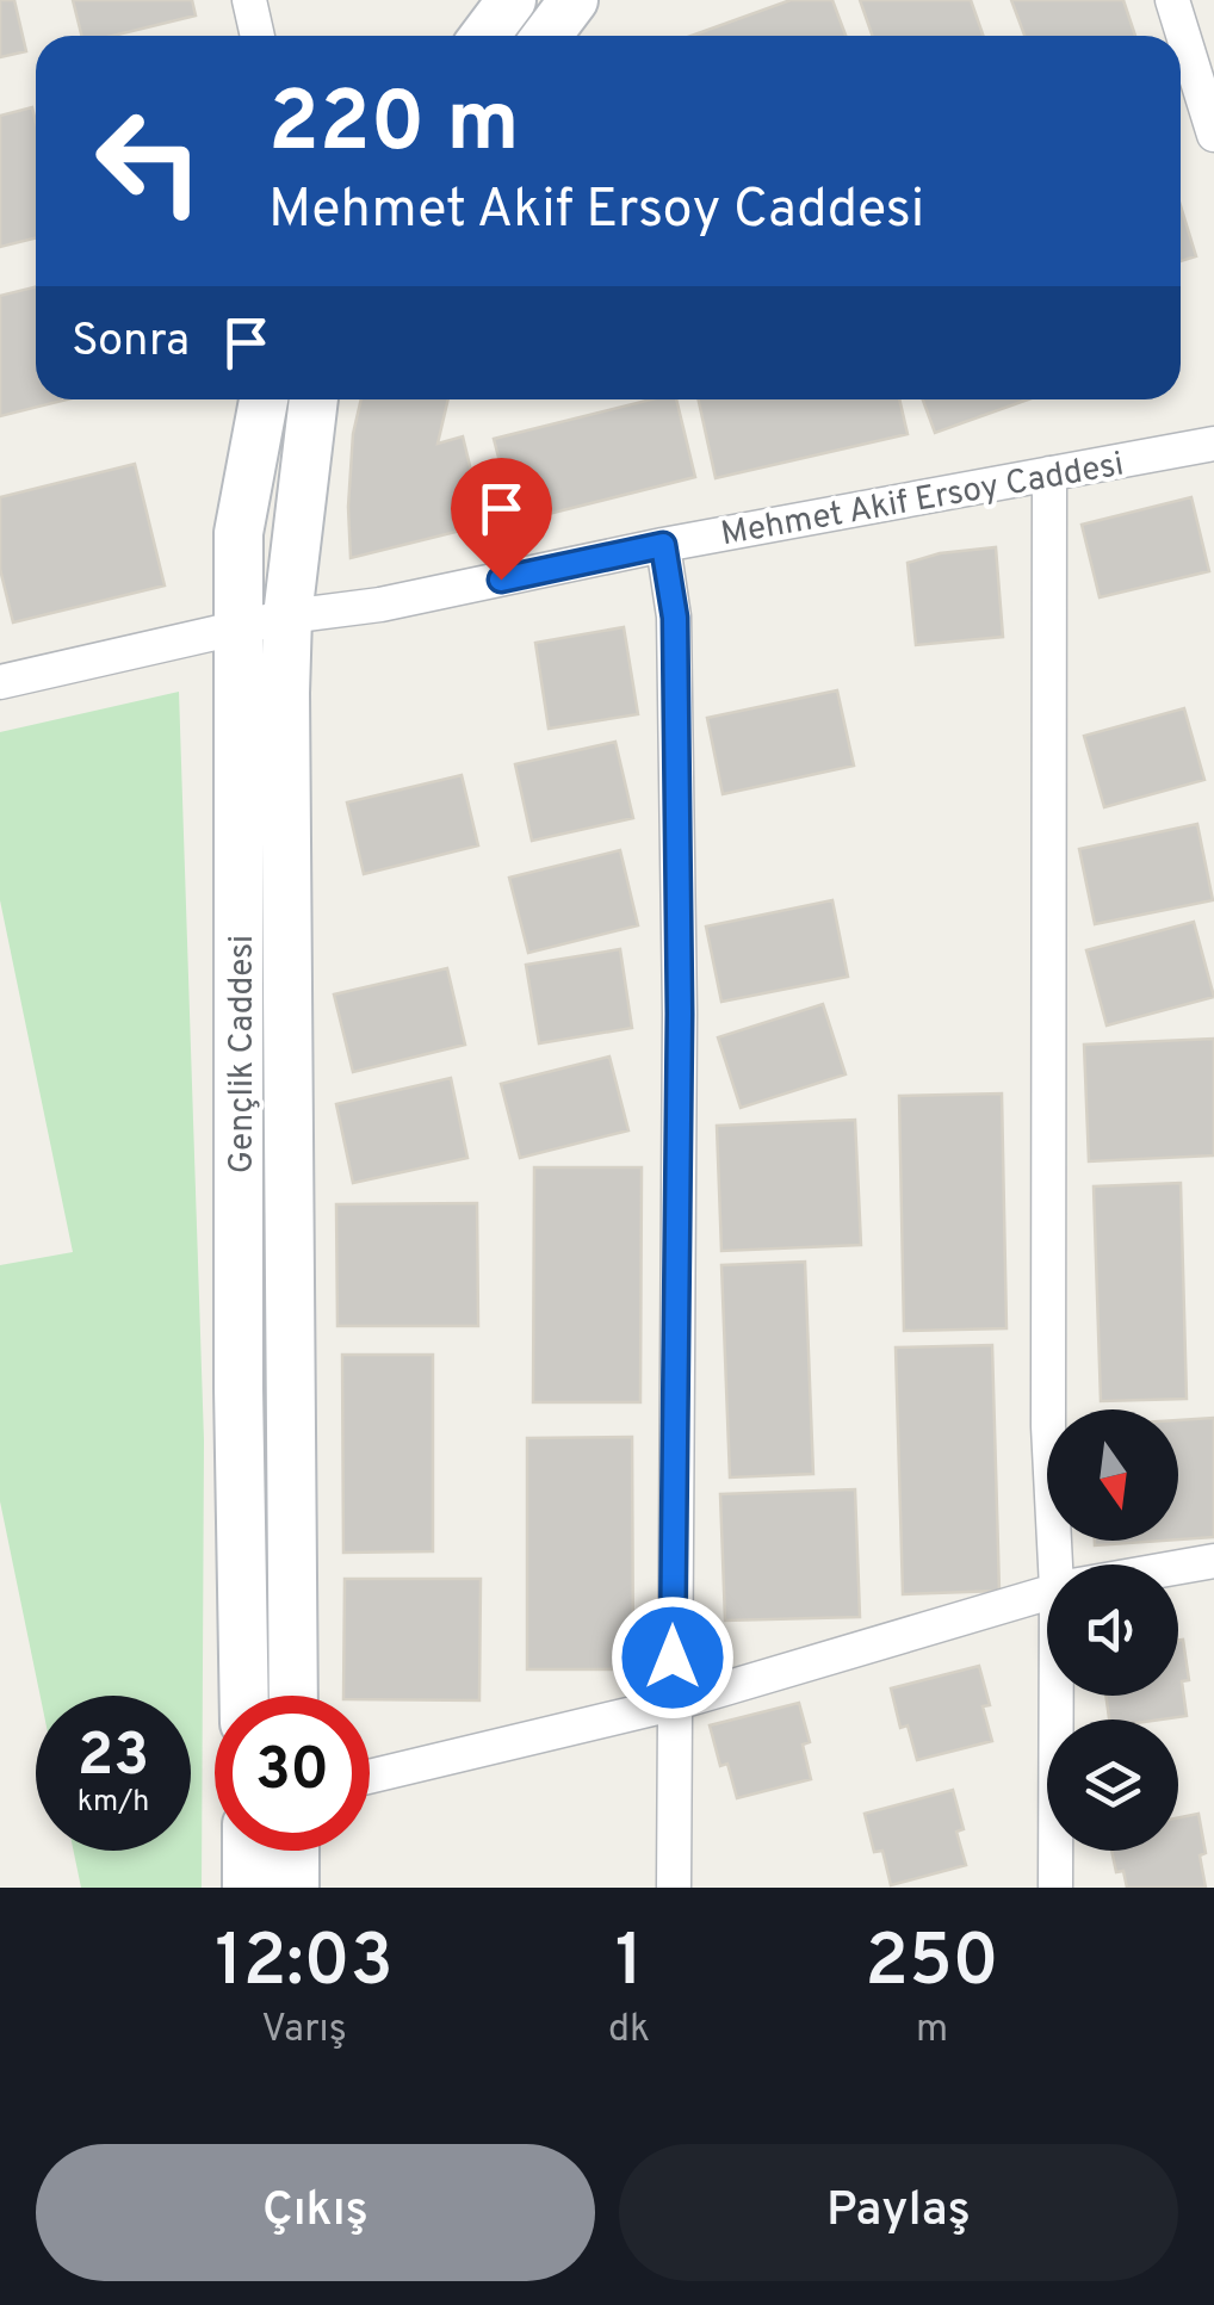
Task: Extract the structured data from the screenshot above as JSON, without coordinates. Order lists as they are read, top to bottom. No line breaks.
{"streets":{"street":["Mehmet Akif Ersoy Caddesi","Gençlik Caddesi"]},"crossings":[["Mehmet Akif Ersoy Caddesi","Gençlik Caddesi"]],"north":"bottom","page":{"turn":["220 m","Mehmet Akif Ersoy Caddesi"],"then":"Sonra","speed":"23 km/h","limit":"30","eta":["12:03","Varış","1","dk","250","m"],"buttons":["Çıkış","Paylaş"]}}
